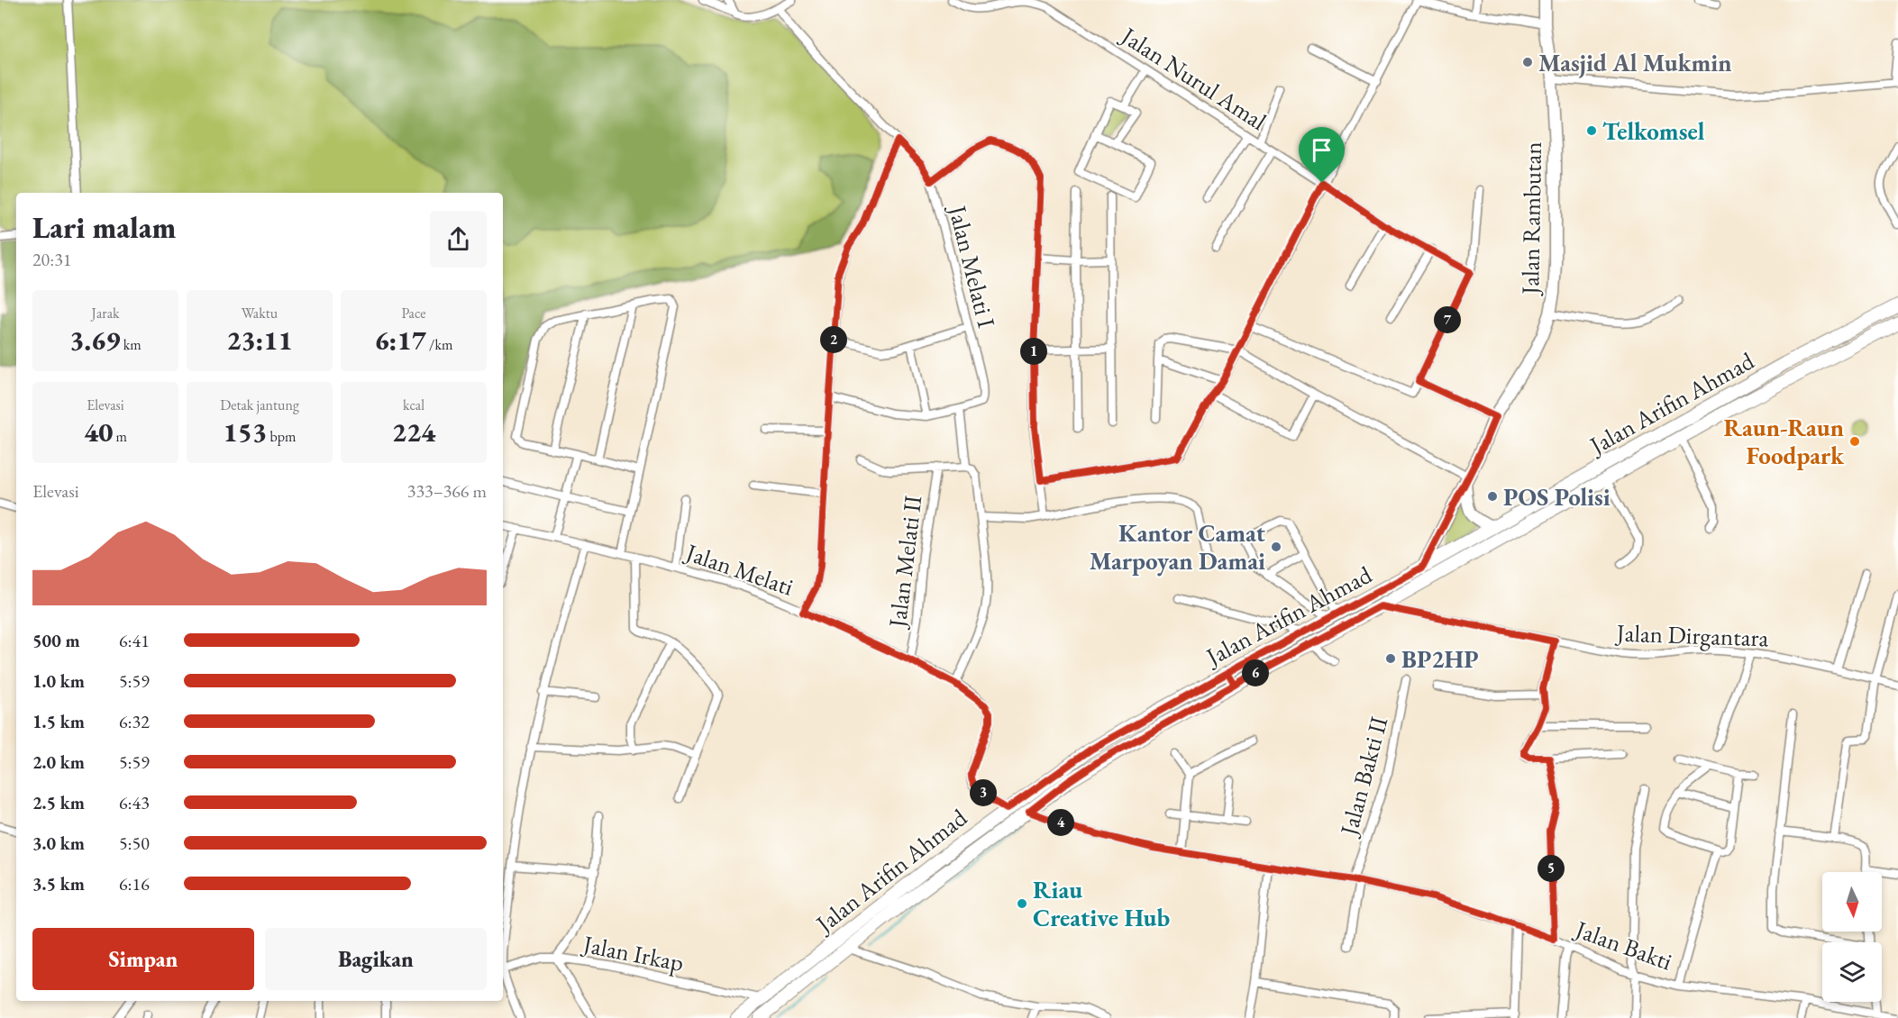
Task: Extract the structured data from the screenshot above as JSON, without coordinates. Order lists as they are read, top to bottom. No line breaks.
{"streets":{"main road":["Jalan Rambutan","Jalan Arifin Ahmad"],"street":["Jalan Nurul Amal","Jalan Melati I","Jalan Melati II","Jalan Melati","Jalan Dirgantara","Jalan Bakti II","Jalan Bakti","Jalan Irkap"]},"crossings":[["Jalan Rambutan","Jalan Arifin Ahmad"],["Jalan Arifin Ahmad","Jalan Melati"],["Jalan Arifin Ahmad","Jalan Dirgantara"],["Jalan Arifin Ahmad","Jalan Bakti"],["Jalan Arifin Ahmad","Jalan Irkap"],["Jalan Melati II","Jalan Melati"],["Jalan Bakti II","Jalan Bakti"]],"places":["Masjid Al Mukmin","Telkomsel","Raun-Raun Foodpark","POS Polisi","Kantor Camat Marpoyan Damai","BP2HP","Riau Creative Hub"],"north":"bottom","page":{"heading":["Lari malam","20:31"],"stats":[["Jarak","3.69 km"],["Waktu","23:11"],["Pace","6:17 /km"],["Elevasi","40 m"],["Detak jantung","153 bpm"],["kcal","224"]],"pins":["7","2","1","6","3","4","5"],"chart":["Elevasi","333–366 m"],"list":[{"name":"500 m","note":"6:41"},{"name":"1.0 km","note":"5:59"},{"name":"1.5 km","note":"6:32"},{"name":"2.0 km","note":"5:59"},{"name":"2.5 km","note":"6:43"},{"name":"3.0 km","note":"5:50"},{"name":"3.5 km","note":"6:16"}],"buttons":["Simpan","Bagikan"]}}
